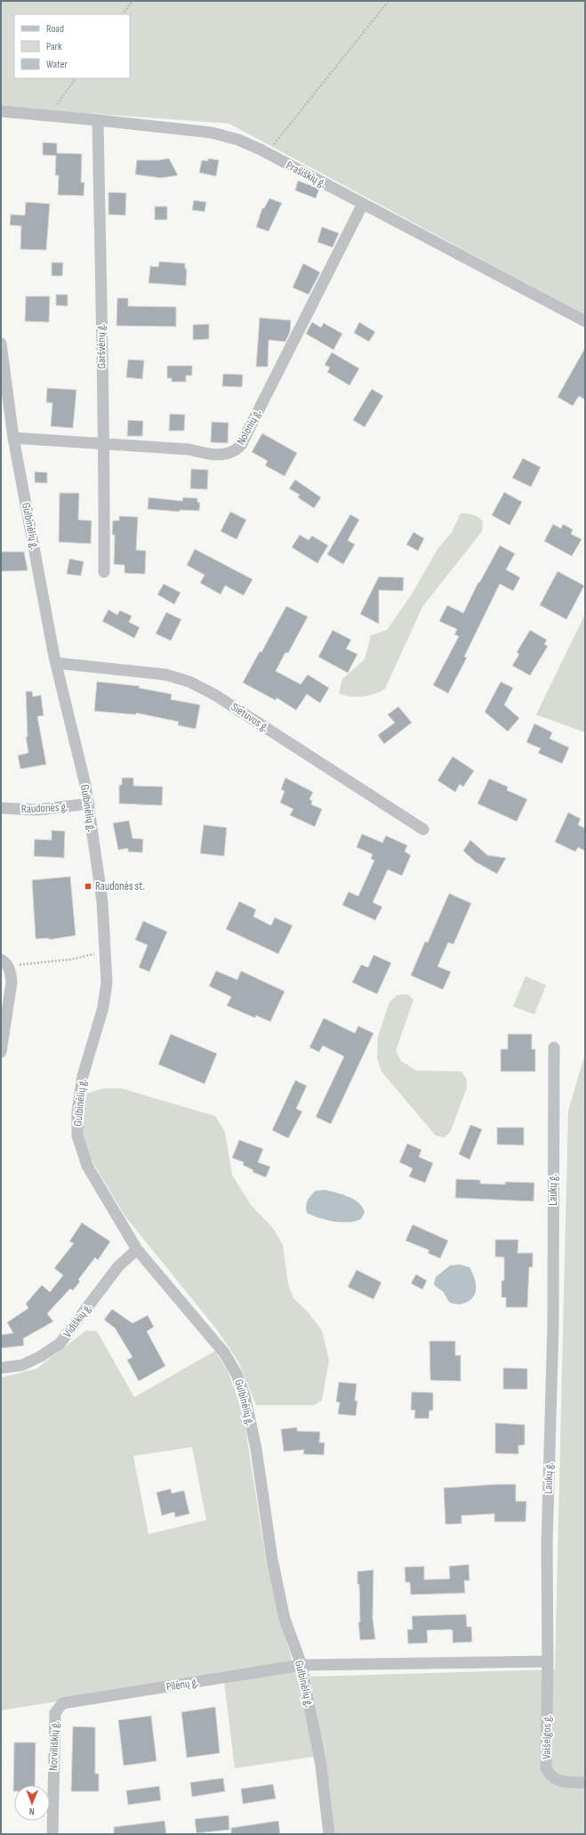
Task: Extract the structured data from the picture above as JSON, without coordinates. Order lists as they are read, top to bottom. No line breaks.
{"streets":{"street":["Prašiškių g.","Garšvėnų g.","Nolonių g.","Gulbinėlių g.","Sietuvos g.","Raudonės g.","Laukų g.","Vidiškių g.","Pilėnų g.","Vaišelgos g.","Norviliškių g."]},"crossings":[["Prašiškių g.","Garšvėnų g."],["Prašiškių g.","Nolonių g."],["Garšvėnų g.","Nolonių g."],["Nolonių g.","Gulbinėlių g."],["Gulbinėlių g.","Sietuvos g."],["Gulbinėlių g.","Raudonės g."],["Gulbinėlių g.","Vidiškių g."],["Gulbinėlių g.","Pilėnų g."],["Laukų g.","Vaišelgos g."],["Pilėnų g.","Norviliškių g."]],"places":{"transit":["Raudonės st."]},"legend":["Road","Park","Water"],"north":"bottom"}
